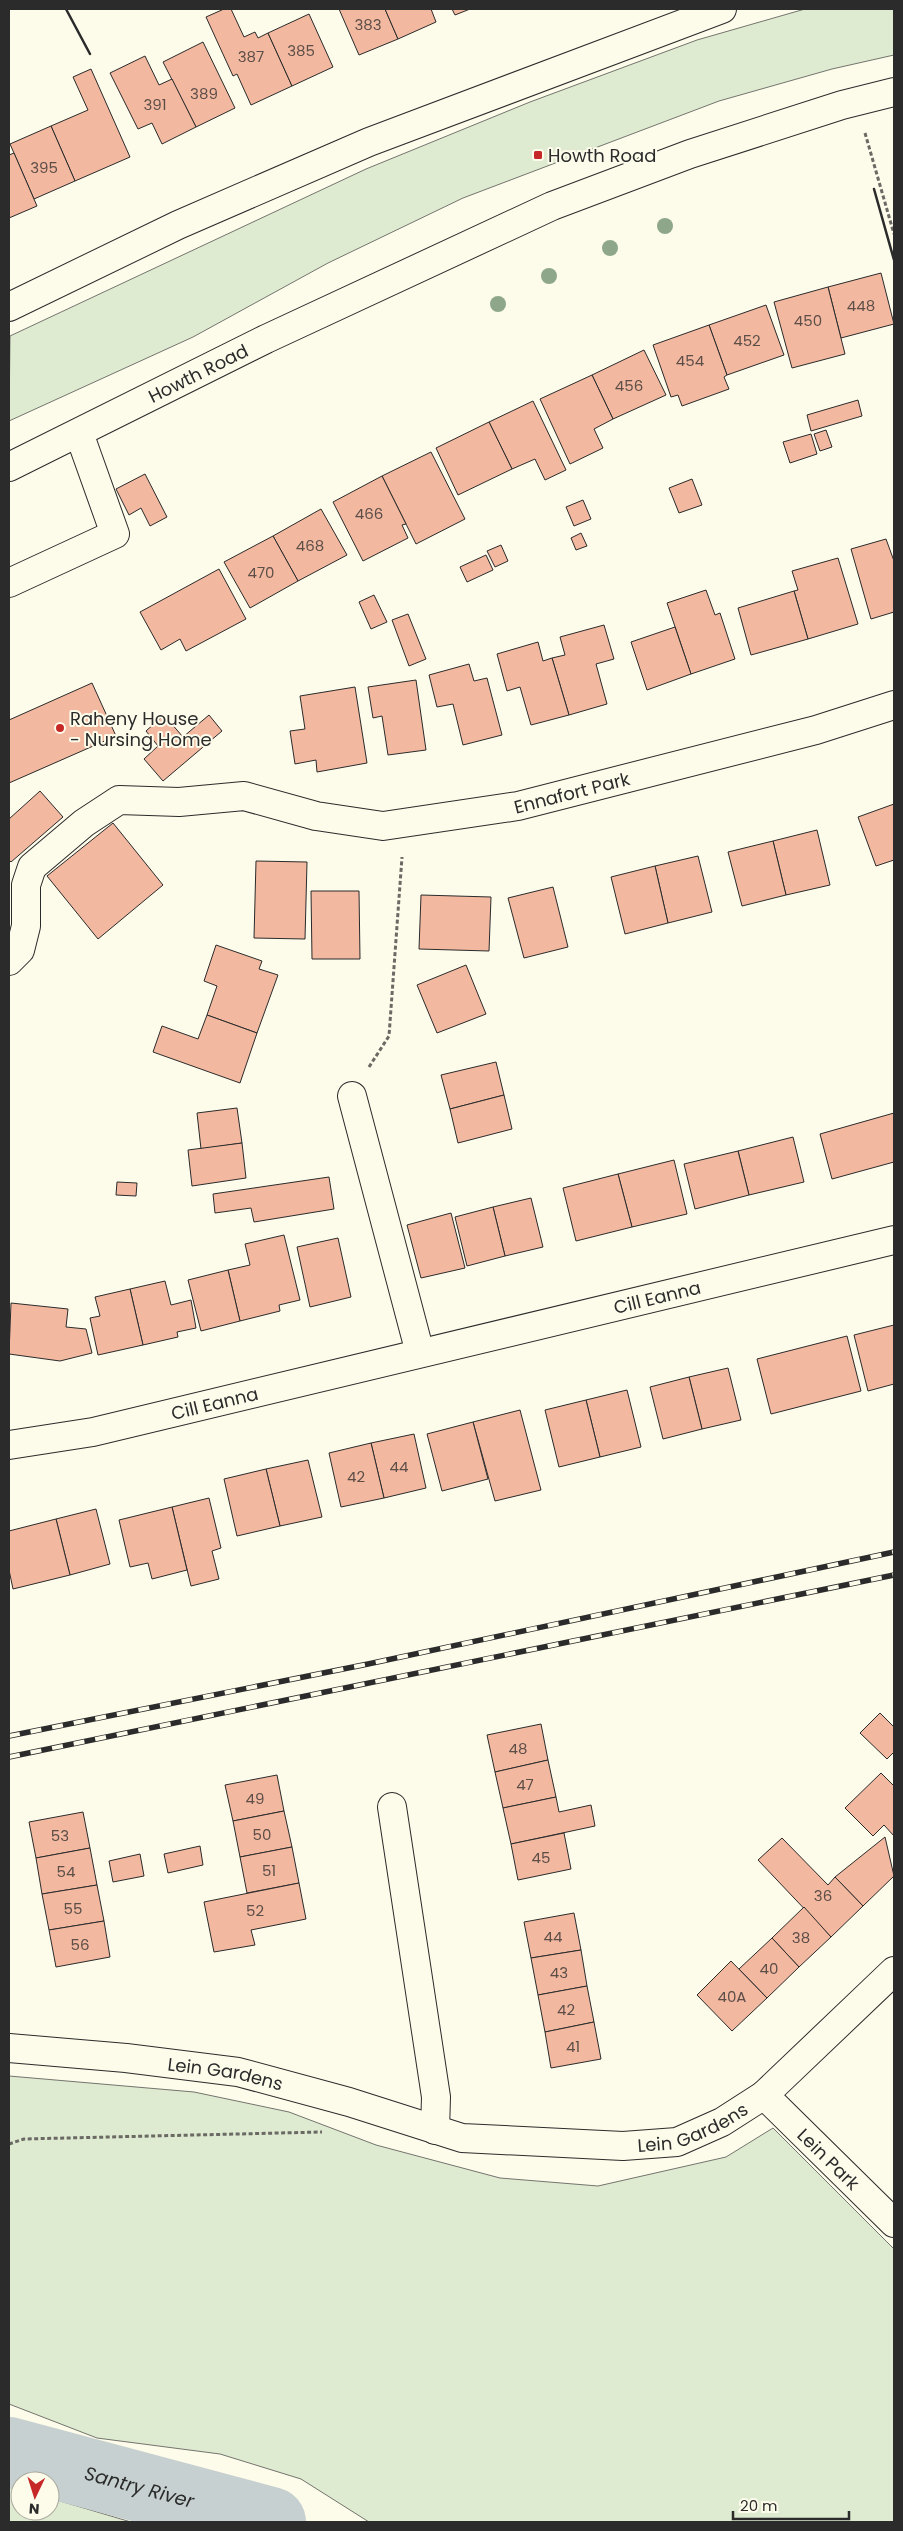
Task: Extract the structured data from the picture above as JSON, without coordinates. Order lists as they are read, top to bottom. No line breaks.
{"streets":{"street":["Howth Road","Ennafort Park","Cill Eanna","Lein Gardens","Lein Park"]},"crossings":[["Lein Gardens","Lein Park"]],"water":["Santry River"],"places":{"transit":["Howth Road"],"other":["Raheny House - Nursing Home"]},"house_numbers":["383","385","387","389","391","395","448","450","452","454","456","466","468","470","44","42","48","47","49","50","53","45","51","54","36","55","52","44","38","56","40","43","40A","42","41"],"scale_bar":"20 m","north":"bottom"}
